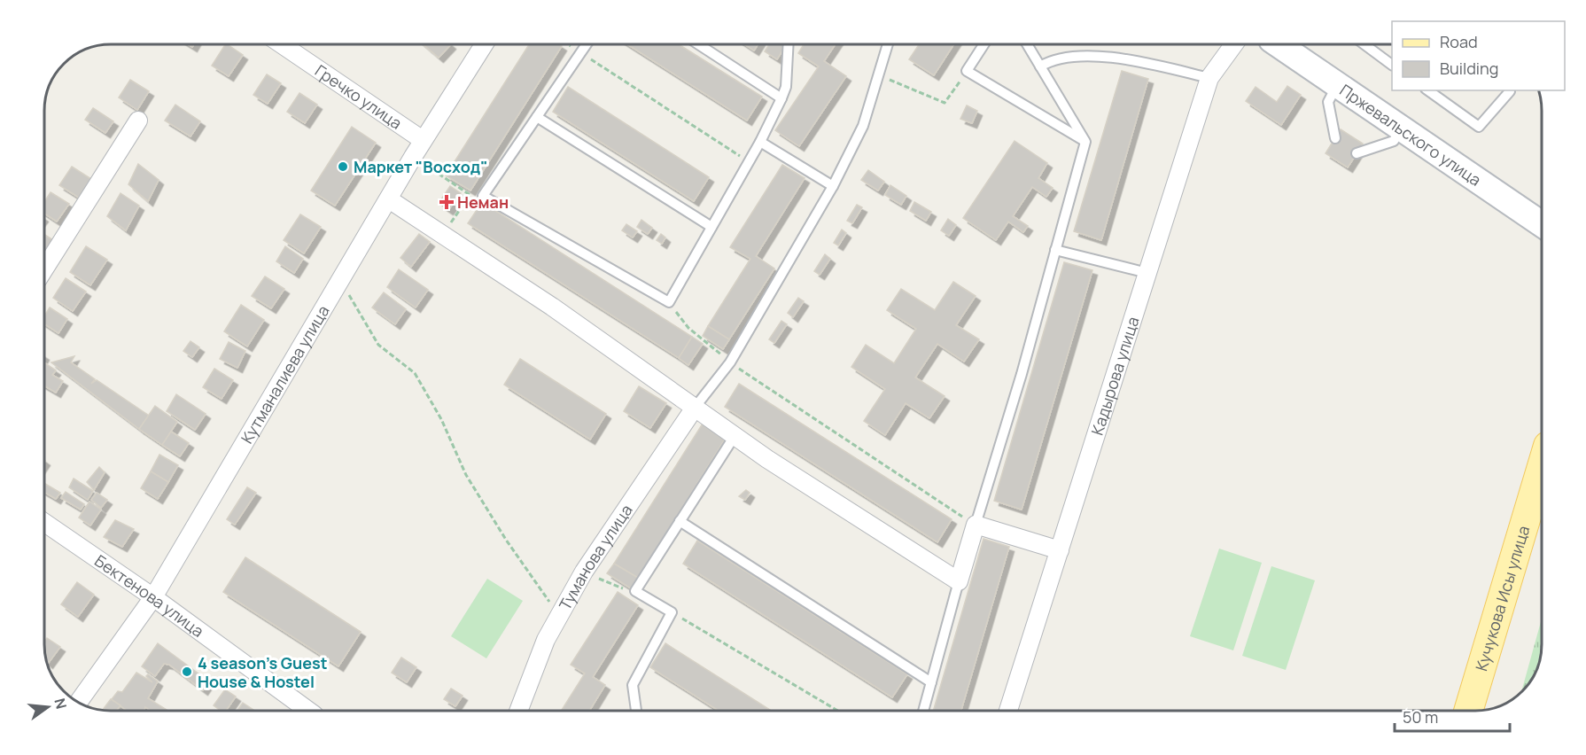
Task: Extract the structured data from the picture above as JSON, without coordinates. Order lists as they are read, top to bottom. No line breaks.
{"streets":{"main road":["Пржевальского улица","Кучукова Исы улица"],"street":["Гречко улица","Кутманалиева улица","Кадырова улица","Туманова улица","Бектенова улица"]},"crossings":[["Гречко улица","Кутманалиева улица"],["Кутманалиева улица","Бектенова улица"]],"places":{"other":["Маркет \"Восход\"","4 season's Guest House & Hostel"],"health":["Неман"]},"legend":["Road","Building"],"scale_bar":"50 m","north":"right"}
